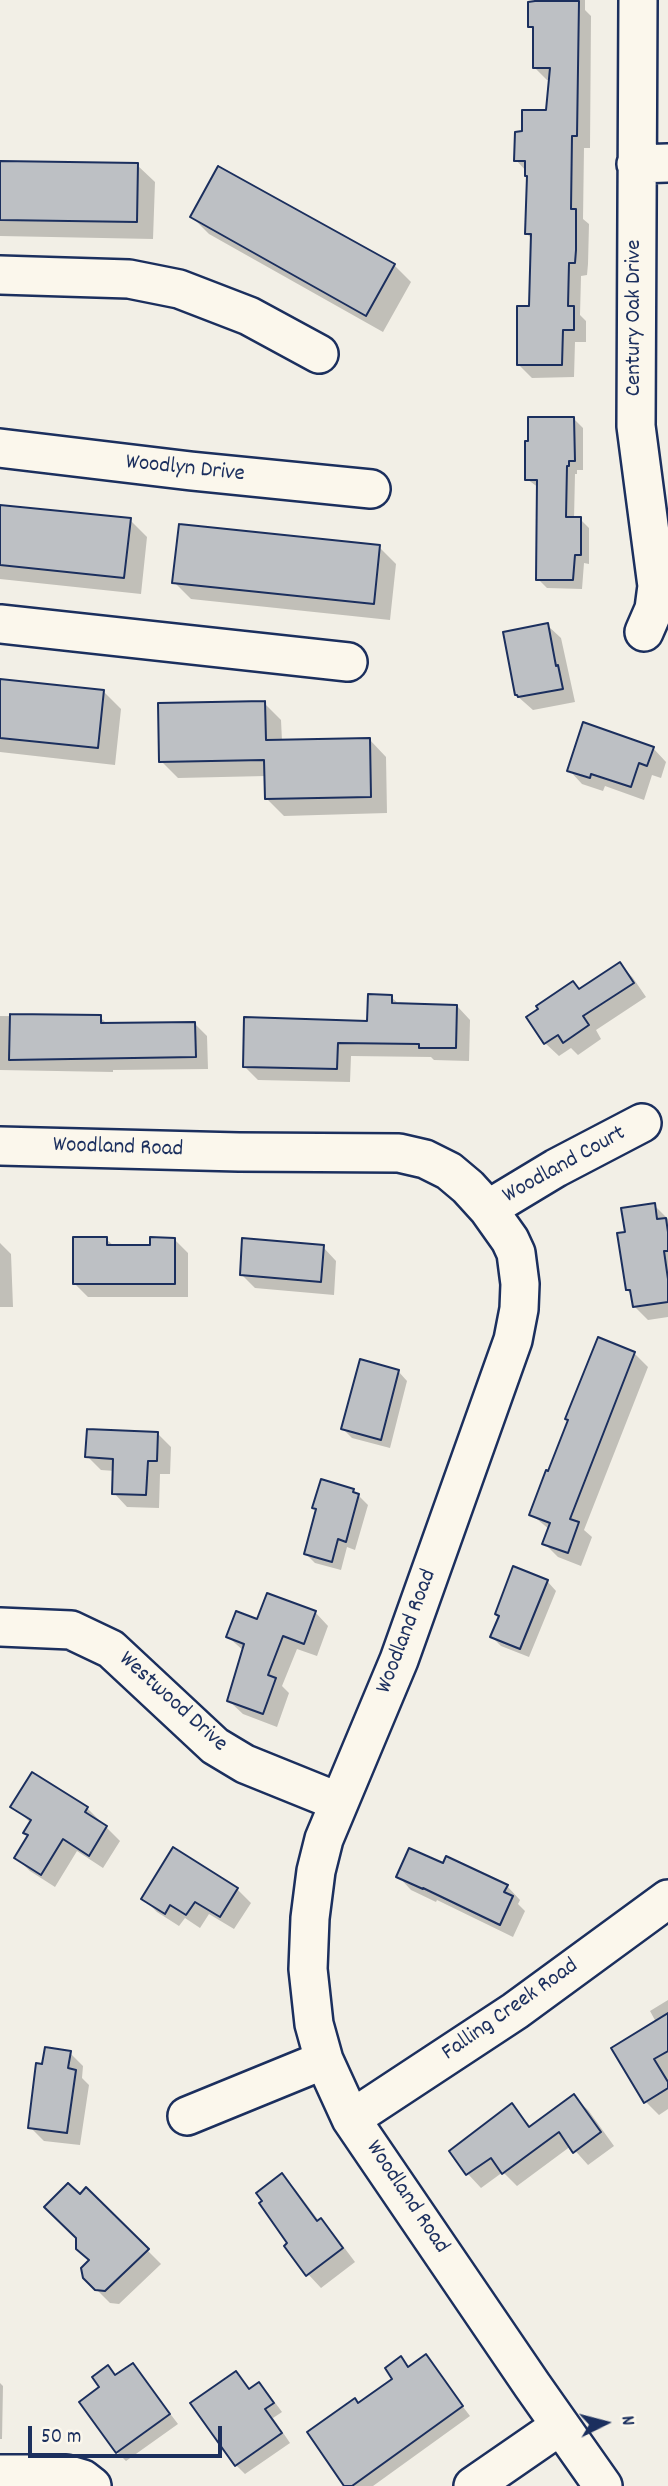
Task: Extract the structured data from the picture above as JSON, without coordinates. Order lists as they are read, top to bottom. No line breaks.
{"streets":{"street":["Century Oak Drive","Woodlyn Drive","Woodland Road","Woodland Court","Westwood Drive","Falling Creek Road"]},"crossings":[["Woodland Road","Woodland Court"],["Woodland Road","Westwood Drive"],["Woodland Road","Falling Creek Road"]],"scale_bar":"50 m","north":"right"}
